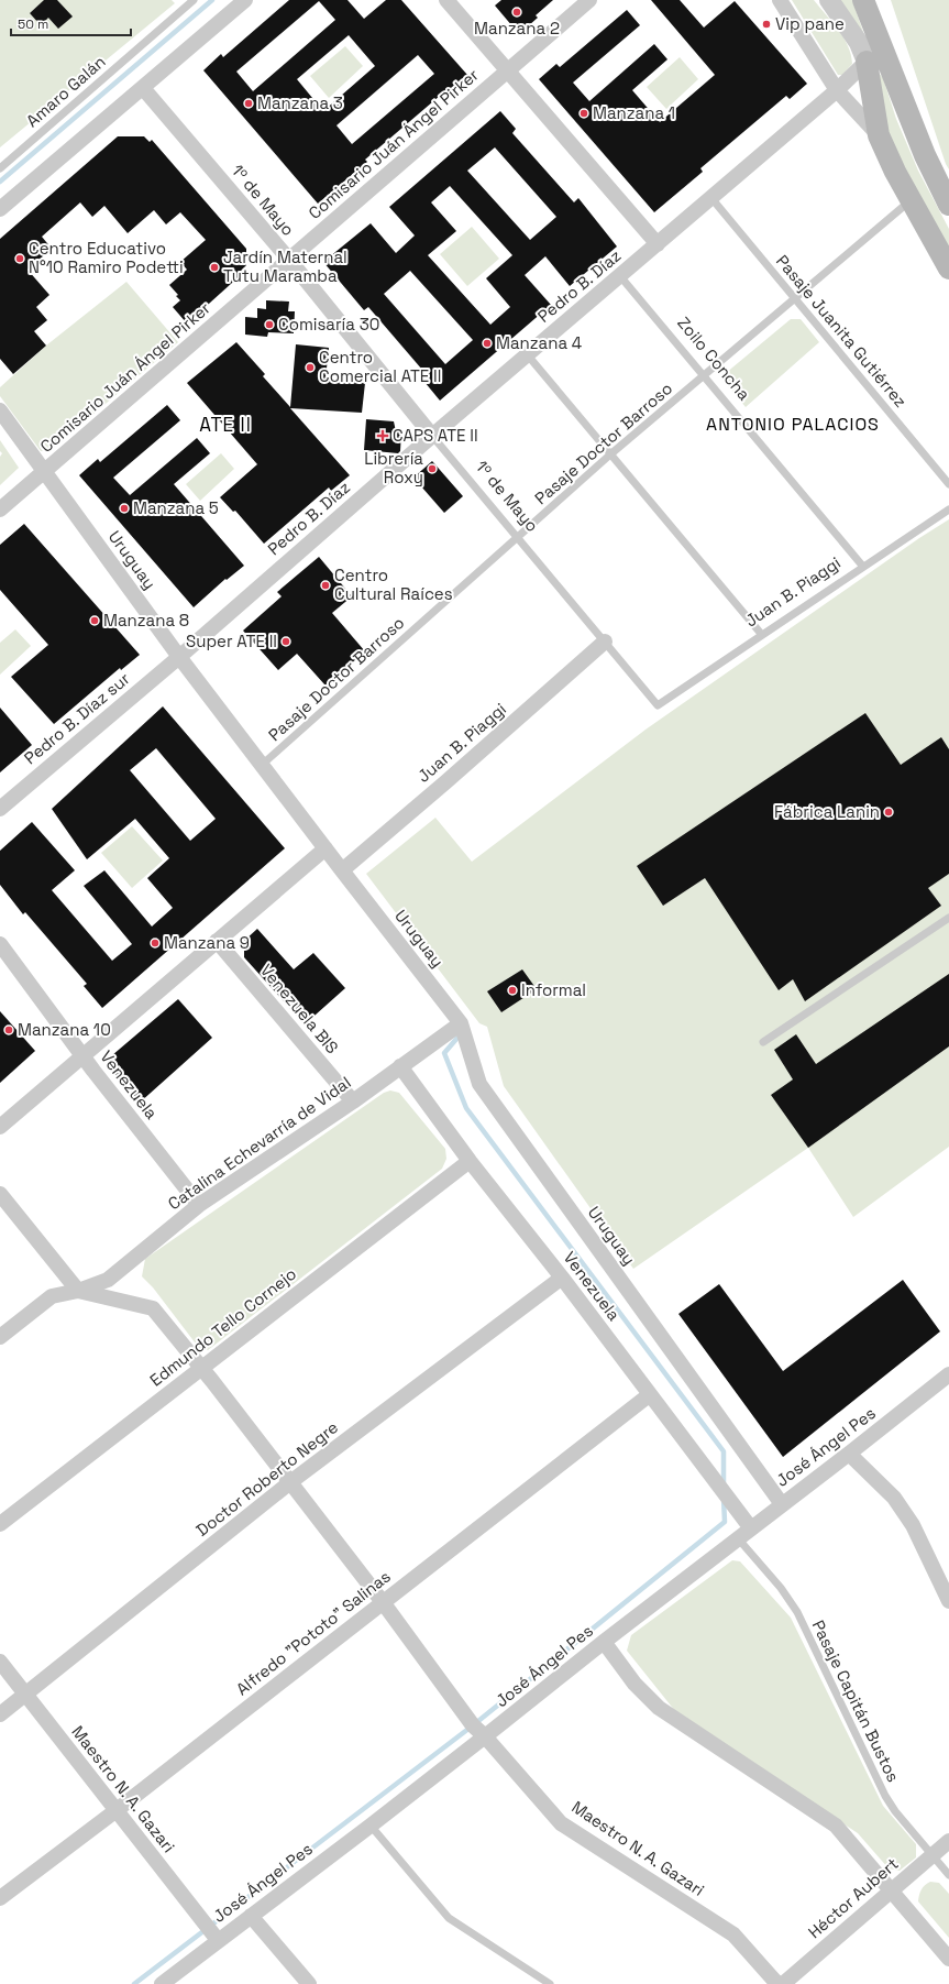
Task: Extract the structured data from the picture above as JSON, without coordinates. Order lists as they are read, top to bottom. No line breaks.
{"streets":{"street":["Comisario Juán Ángel Pirker","1º de Mayo","Pedro B. Díaz","Uruguay","Juan B. Piaggi","Pedro B. Díaz sur","Venezuela BIS","Venezuela","Catalina Echevarría de Vidal","Edmundo Tello Cornejo","José Ángel Pes","Doctor Roberto Negre","Alfredo \"Pototo\" Salinas","Maestro N. A. Gazari","Héctor Aubert"],"lane":["Amaro Galán","Pasaje Juanita Gutiérrez","Zoilo Concha","Pasaje Doctor Barroso","Pasaje Capitán Bustos"]},"crossings":[["Comisario Juán Ángel Pirker","1º de Mayo"],["Comisario Juán Ángel Pirker","Uruguay"],["1º de Mayo","Pedro B. Díaz"],["1º de Mayo","Pasaje Doctor Barroso"],["1º de Mayo","Juan B. Piaggi"],["Pedro B. Díaz","Pasaje Juanita Gutiérrez"],["Pedro B. Díaz","Zoilo Concha"],["Pedro B. Díaz","Uruguay"],["Pedro B. Díaz","Pedro B. Díaz sur"],["Pasaje Juanita Gutiérrez","Pasaje Doctor Barroso"],["Zoilo Concha","Pasaje Doctor Barroso"],["Zoilo Concha","Juan B. Piaggi"],["Pasaje Doctor Barroso","Uruguay"],["Uruguay","Juan B. Piaggi"],["Uruguay","Pedro B. Díaz sur"],["Uruguay","Catalina Echevarría de Vidal"],["Uruguay","José Ángel Pes"],["Venezuela BIS","Catalina Echevarría de Vidal"],["Venezuela","Catalina Echevarría de Vidal"],["Venezuela","Edmundo Tello Cornejo"],["Venezuela","José Ángel Pes"],["Venezuela","Doctor Roberto Negre"],["Venezuela","Alfredo \"Pototo\" Salinas"],["Catalina Echevarría de Vidal","Maestro N. A. Gazari"],["Edmundo Tello Cornejo","Maestro N. A. Gazari"],["José Ángel Pes","Pasaje Capitán Bustos"],["José Ángel Pes","Maestro N. A. Gazari"],["Doctor Roberto Negre","Maestro N. A. Gazari"],["Alfredo \"Pototo\" Salinas","Maestro N. A. Gazari"],["Pasaje Capitán Bustos","Héctor Aubert"]],"districts":["ANTONIO PALACIOS","ATE II"],"places":{"other":["Manzana 2","Vip pane","Manzana 3","Manzana 1","Centro Educativo N°10 Ramiro Podetti","Jardín Maternal Tutu Maramba","Comisaría 30","Manzana 4","Centro Comercial ATE II","Librería Roxy","Manzana 5","Centro Cultural Raíces","Manzana 8","Super ATE II","Fábrica Lanin","Manzana 9","Informal","Manzana 10"],"health":["CAPS ATE II"]},"scale_bar":"50 m"}
